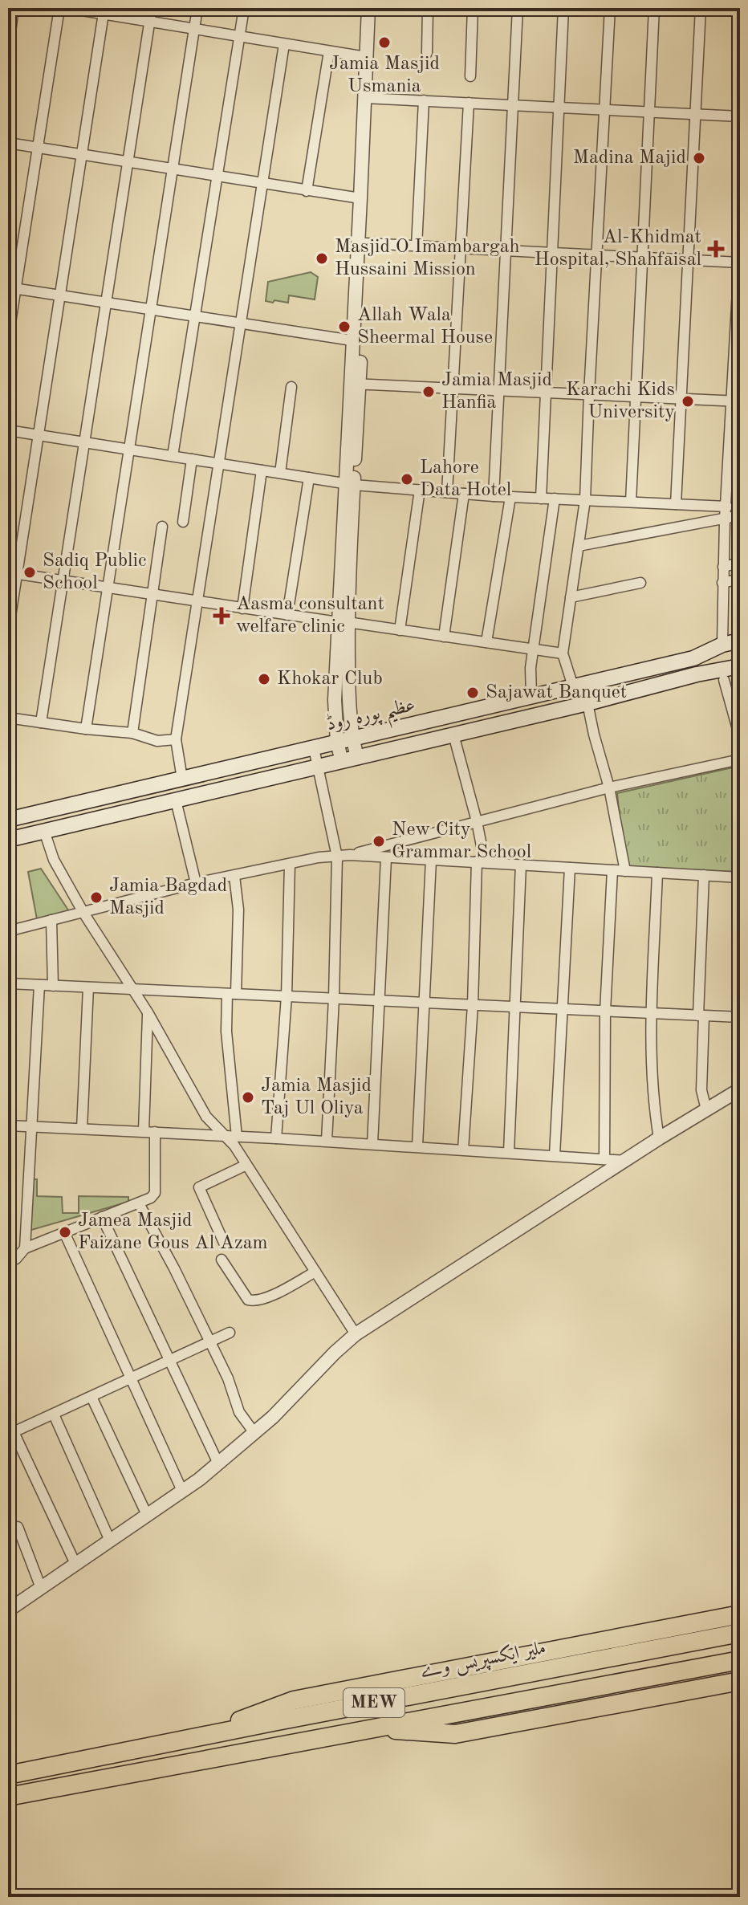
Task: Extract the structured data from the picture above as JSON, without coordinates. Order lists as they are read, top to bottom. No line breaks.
{"streets":{"highway":["ملیر ایکسپریس وے","MEW"],"main road":["عظیم پورہ روڈ"]},"places":{"other":["Jamia Masjid Usmania","Madina Majid","Masjid O Imambargah Hussaini Mission","Allah Wala Sheermal House","Jamia Masjid Hanfia","Karachi Kids University","Lahore Data Hotel","Sadiq Public School","Khokar Club","Sajawat Banquet","New City Grammar School","Jamia Bagdad Masjid","Jamia Masjid Taj Ul Oliya","Jamea Masjid Faizane Gous Al Azam"],"health":["Al-Khidmat Hospital, Shahfaisal","Aasma consultant welfare clinic"]}}
